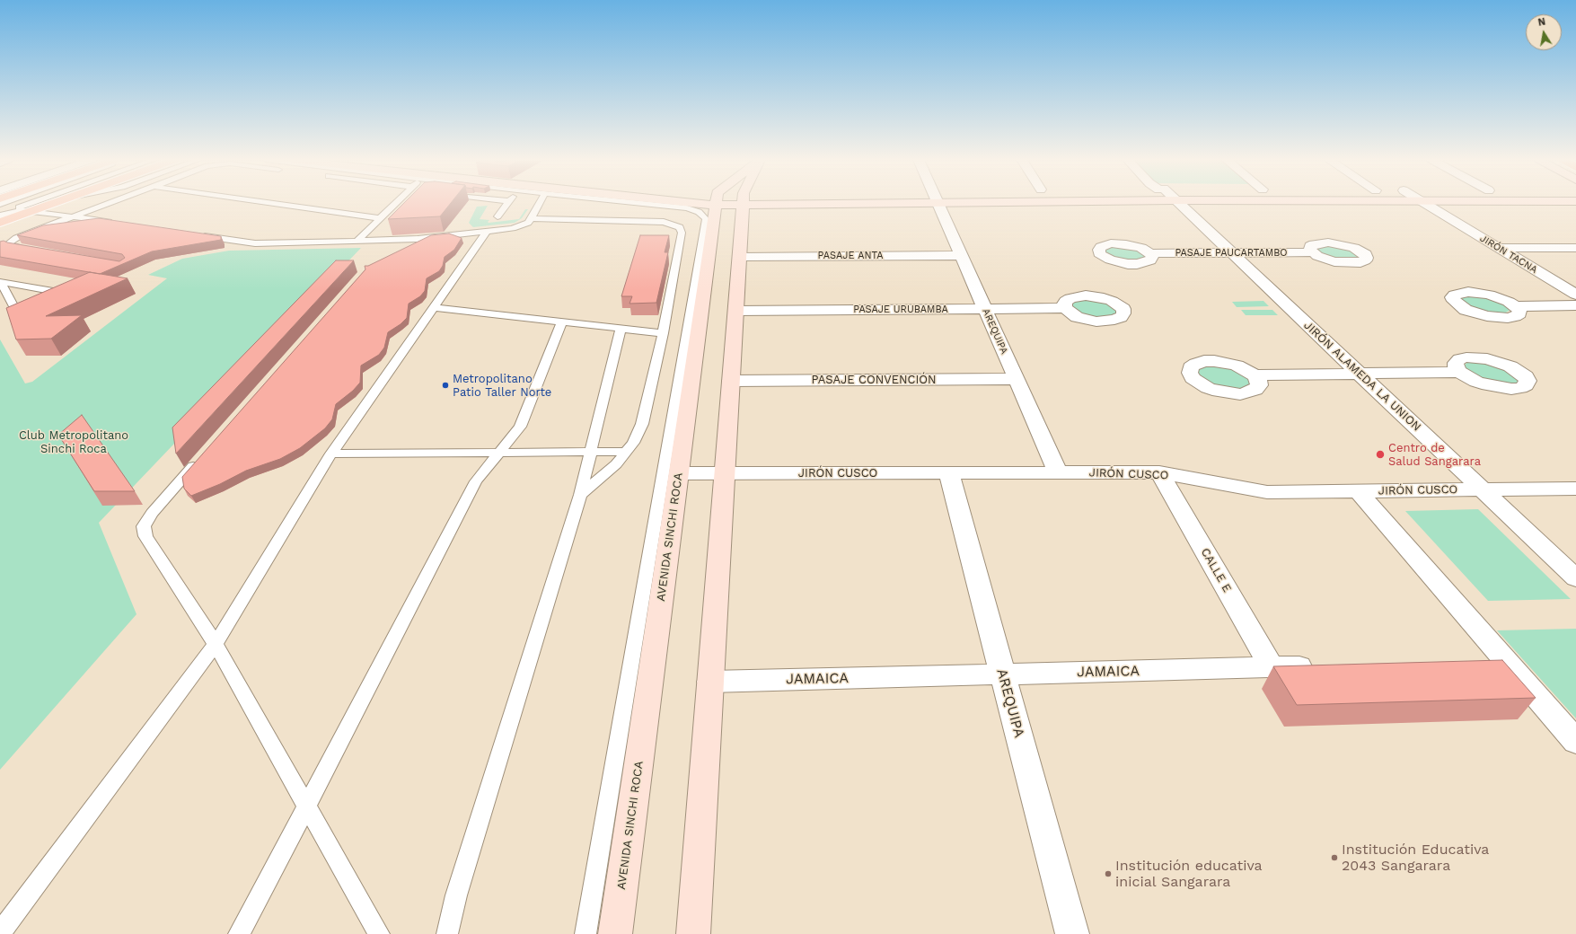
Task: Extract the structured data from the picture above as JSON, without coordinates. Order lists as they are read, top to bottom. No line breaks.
{"streets":{"main road":["AVENIDA SINCHI ROCA"],"street":["PASAJE PAUCARTAMBO","JIRÓN TACNA","PASAJE ANTA","PASAJE URUBAMBA","AREQUIPA","JIRÓN ALAMEDA LA UNION","PASAJE CONVENCIÓN","JIRÓN CUSCO","CALLE E","JAMAICA"]},"crossings":[["PASAJE PAUCARTAMBO","JIRÓN ALAMEDA LA UNION"],["PASAJE ANTA","AREQUIPA"],["PASAJE URUBAMBA","AREQUIPA"],["AREQUIPA","PASAJE CONVENCIÓN"],["AREQUIPA","JIRÓN CUSCO"],["AREQUIPA","JAMAICA"],["JIRÓN ALAMEDA LA UNION","JIRÓN CUSCO"],["JIRÓN CUSCO","AVENIDA SINCHI ROCA"],["JIRÓN CUSCO","CALLE E"],["CALLE E","JAMAICA"]],"parks":["Club Metropolitano Sinchi Roca"],"places":["Metropolitano Patio Taller Norte","Centro de Salud Sangarara","Institución Educativa 2043 Sangarara","Institución educativa inicial Sangarara"],"north":"top"}
